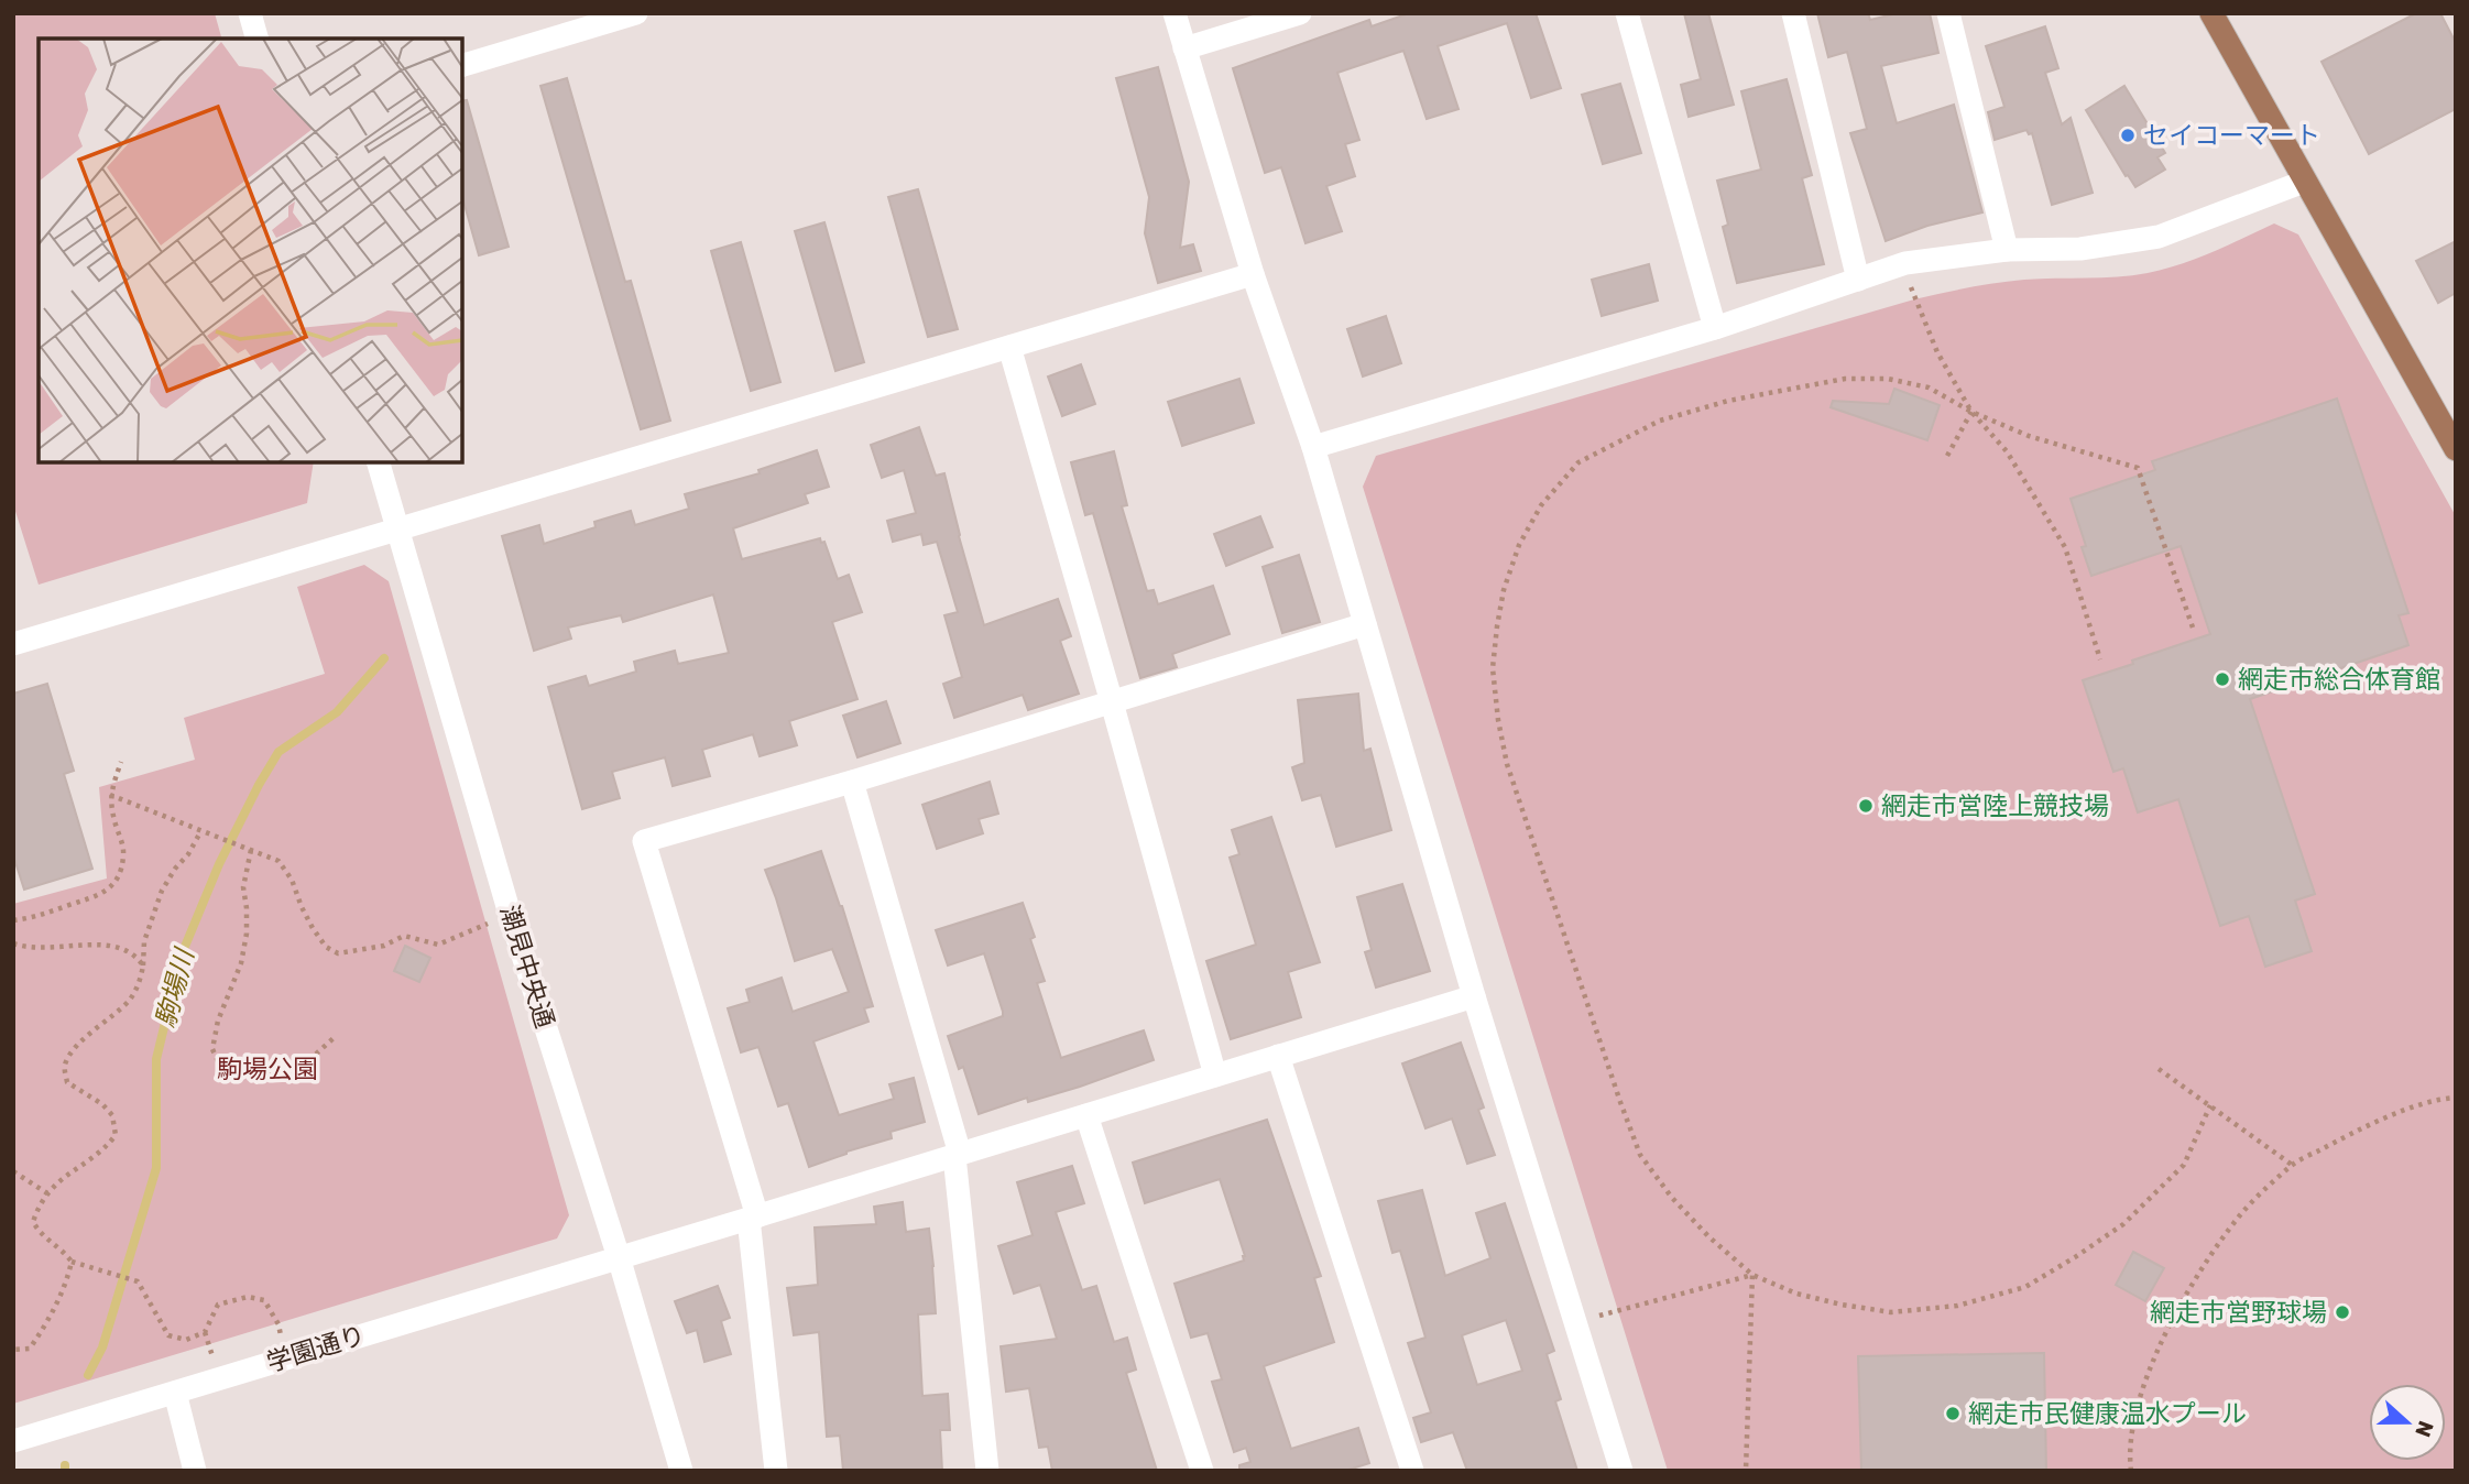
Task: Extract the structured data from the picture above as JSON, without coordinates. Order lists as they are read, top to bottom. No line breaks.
{"streets":{"street":["潮見中央通","学園通り"]},"crossings":[["潮見中央通","学園通り"]],"water":["駒場川"],"parks":["駒場公園"],"places":["セイコーマート","網走市総合体育館","網走市営陸上競技場","網走市営野球場","網走市民健康温水プール"],"north":"right"}
